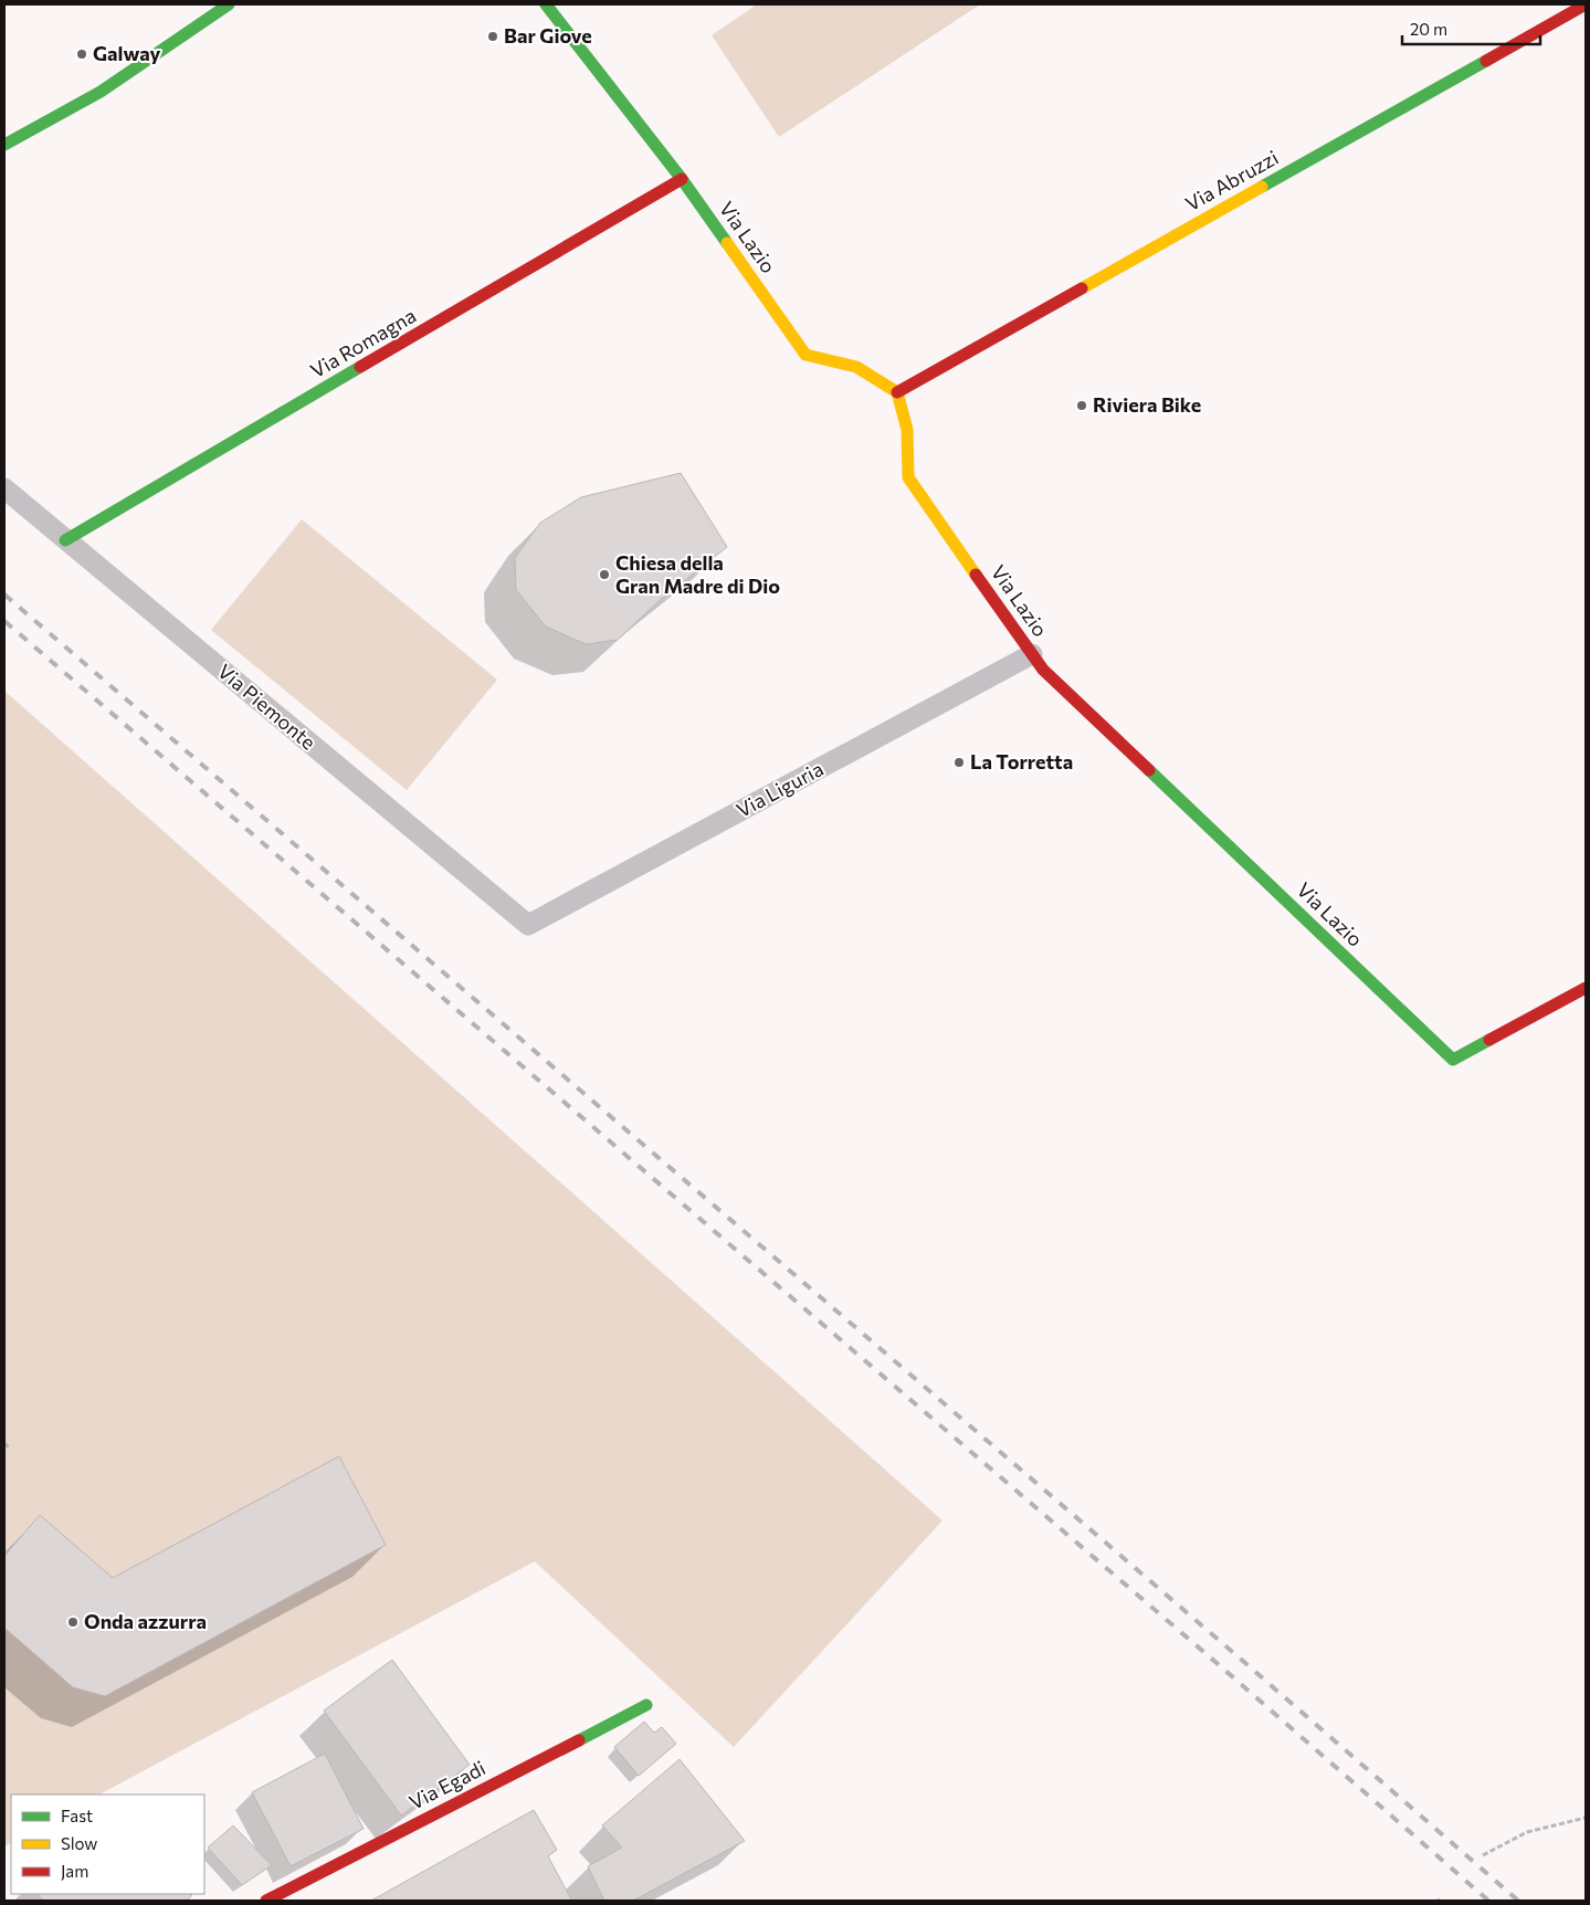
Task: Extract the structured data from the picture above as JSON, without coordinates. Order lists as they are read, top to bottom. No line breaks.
{"streets":{"street":["Via Abruzzi","Via Lazio","Via Romagna","Via Egadi"],"lane":["Via Piemonte","Via Liguria"]},"crossings":[["Via Abruzzi","Via Lazio"],["Via Lazio","Via Romagna"],["Via Lazio","Via Liguria"],["Via Romagna","Via Piemonte"],["Via Piemonte","Via Liguria"]],"places":["Bar Giove","Galway","Riviera Bike","Chiesa della Gran Madre di Dio","La Torretta","Onda azzurra"],"legend":["Fast","Slow","Jam"],"scale_bar":"20 m"}
